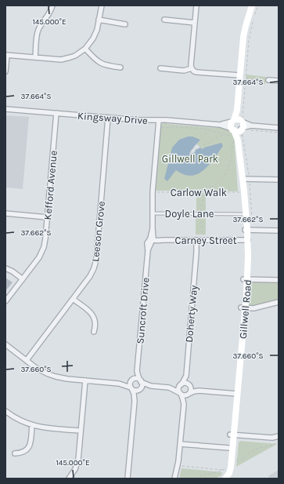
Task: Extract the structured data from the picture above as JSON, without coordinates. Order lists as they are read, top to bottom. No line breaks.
{"streets":{"street":["Kingsway Drive","Kefford Avenue","Leeson Grove","Carney Street","Gillwell Road","Suncroft Drive","Doherty Way"],"lane":["Doyle Lane"],"path":["Carlow Walk"]},"crossings":[["Kingsway Drive","Kefford Avenue"],["Kingsway Drive","Leeson Grove"],["Kingsway Drive","Gillwell Road"],["Carlow Walk","Gillwell Road"],["Doyle Lane","Gillwell Road"],["Carney Street","Gillwell Road"],["Carney Street","Suncroft Drive"],["Carney Street","Doherty Way"]],"parks":["Gillwell Park"],"coordinates":["145.000°E","37.664°S","37.662°S","37.660°S"]}
